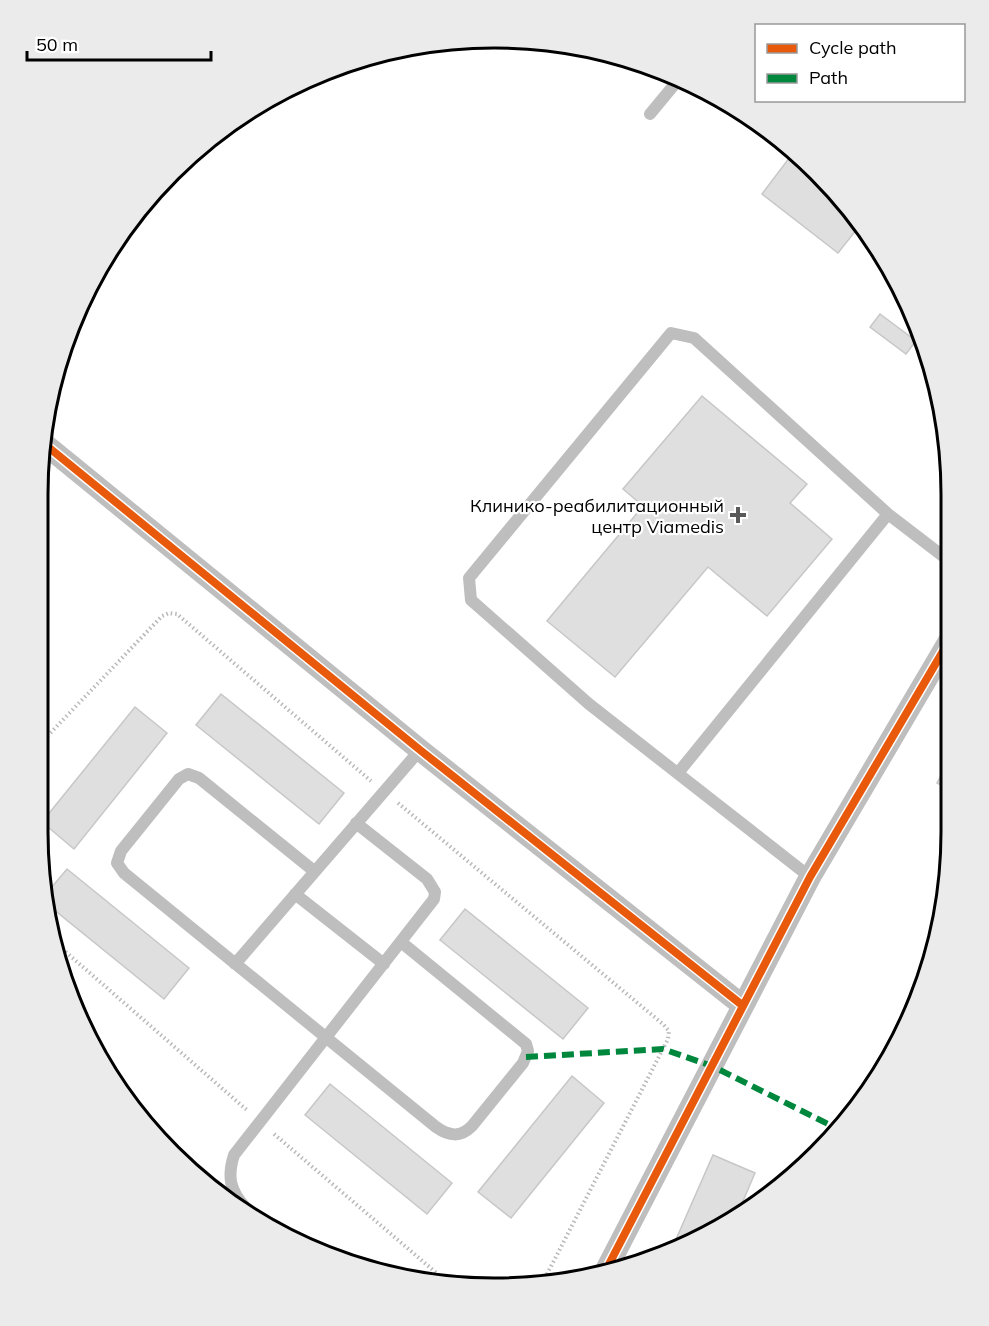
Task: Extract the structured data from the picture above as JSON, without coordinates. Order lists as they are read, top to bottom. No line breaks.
{"places":{"health":["Клинико-реабилитационный центр Viamedis"]},"legend":["Cycle path","Path"],"scale_bar":"50 m"}
